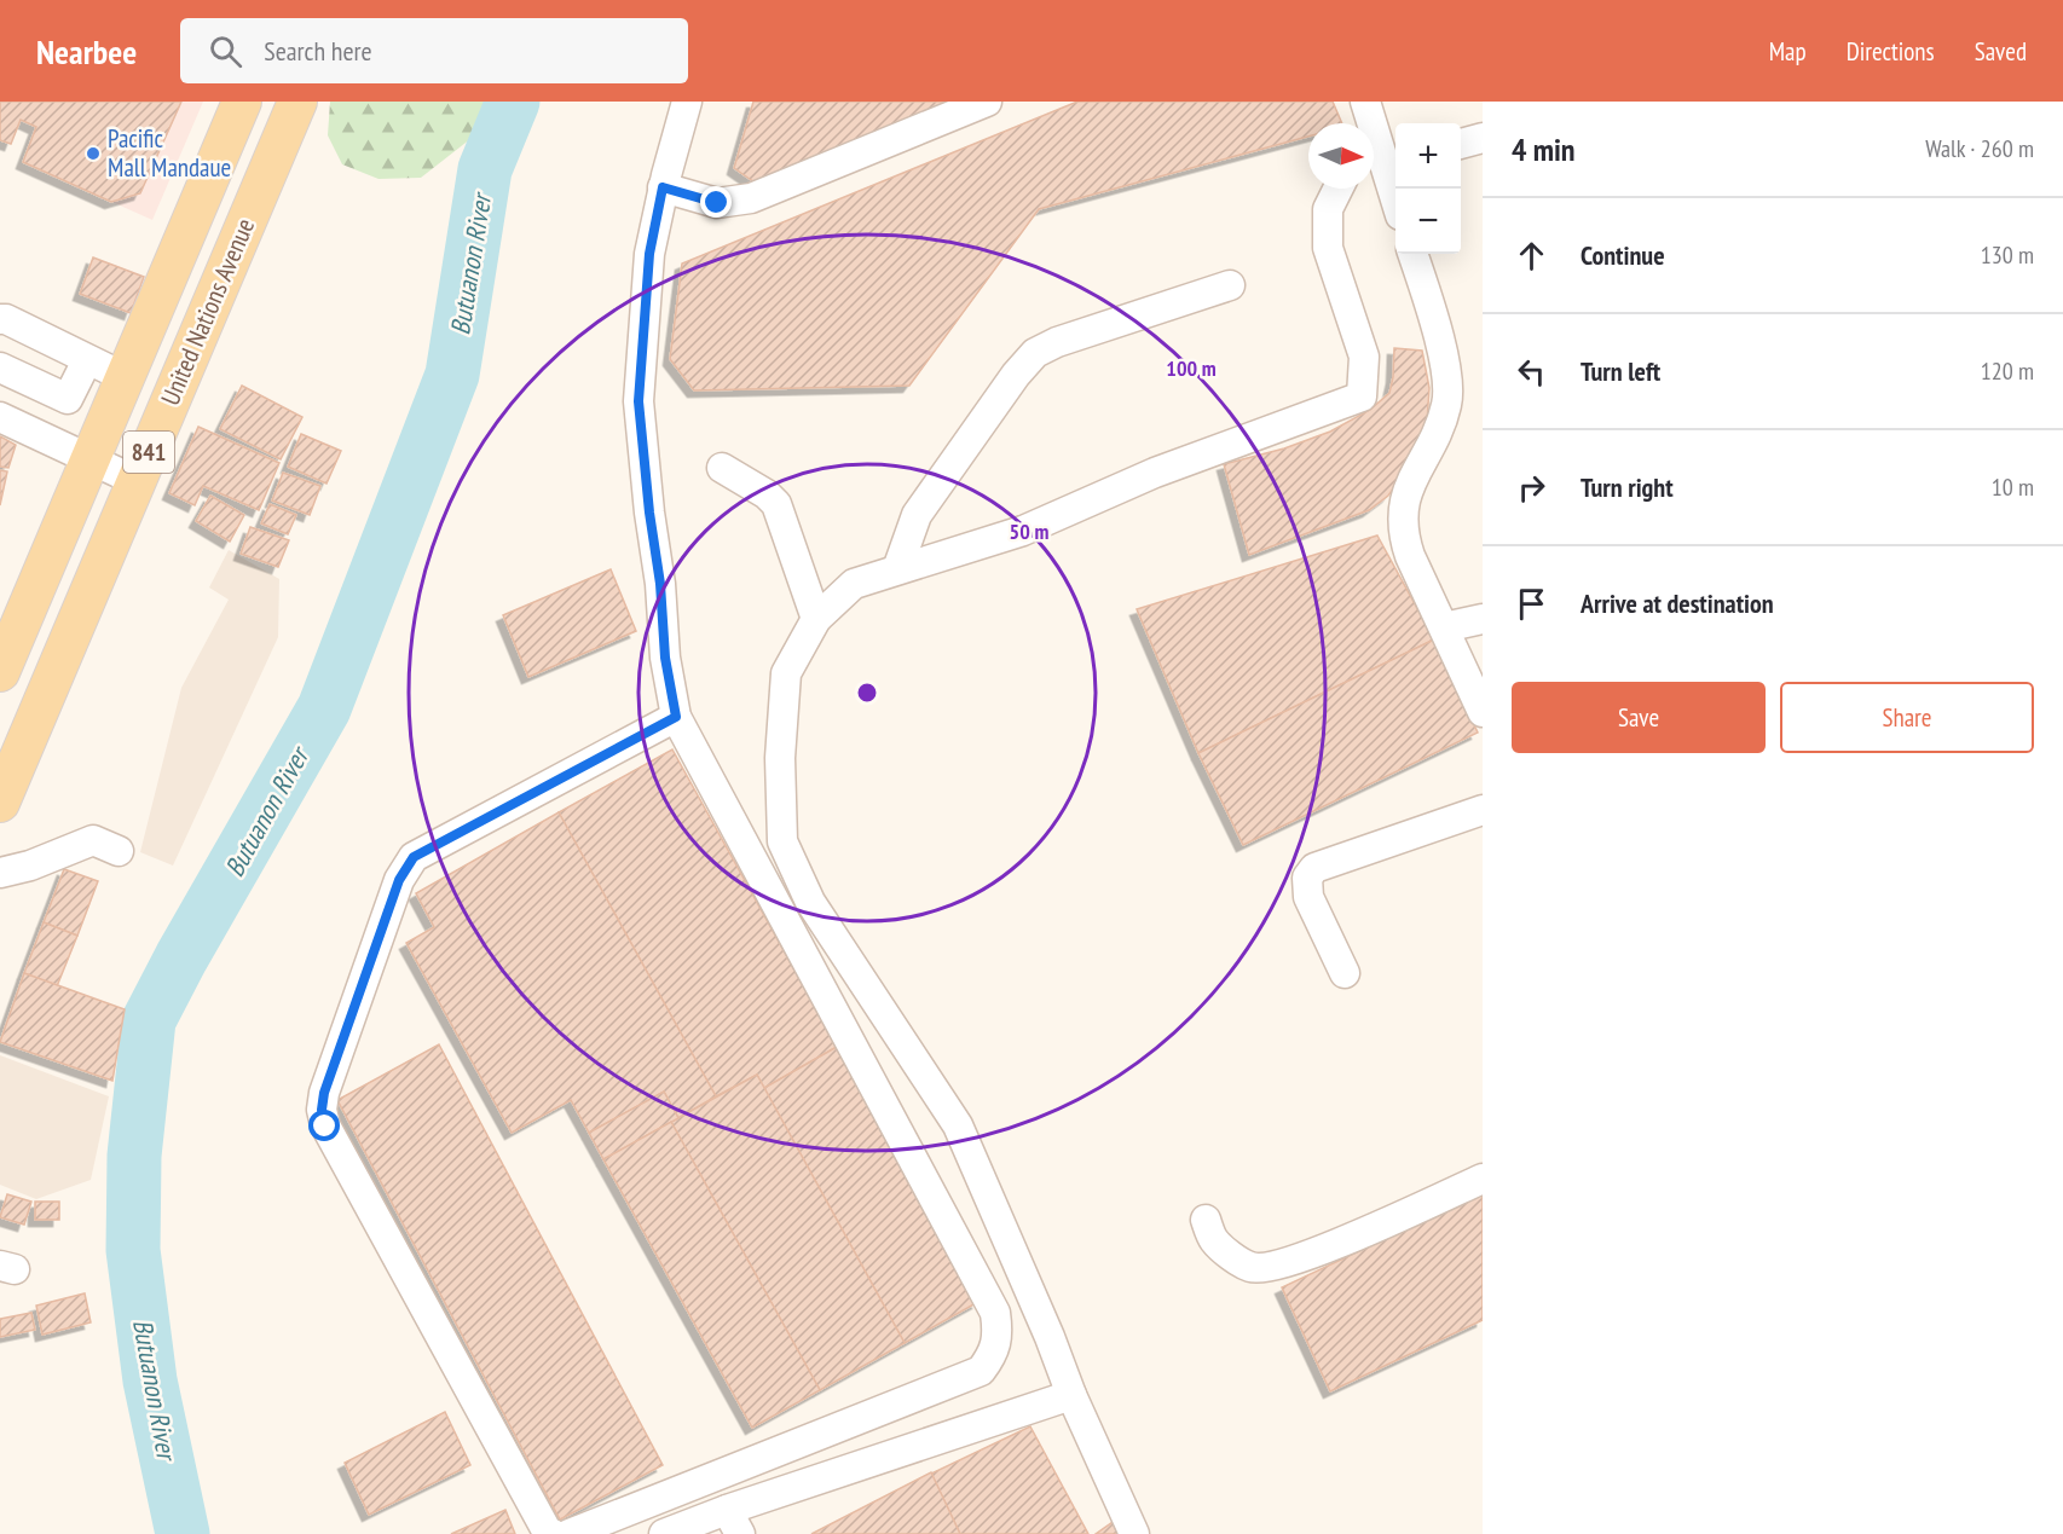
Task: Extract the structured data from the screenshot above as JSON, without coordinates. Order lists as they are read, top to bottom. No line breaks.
{"streets":{"main road":["United Nations Avenue","841"]},"water":["Butuanon River"],"places":["Pacific Mall Mandaue"],"north":"right","page":{"header":"Nearbee","search":"Search here","nav":["Map","Directions","Saved"],"heading":["4 min","Walk · 260 m"],"map_buttons":["+","−"],"list":[["Continue","130 m"],["Turn left","120 m"],["Turn right","10 m"],"Arrive at destination"],"buttons":["Save","Share"]},"rings":["100 m","50 m"]}
